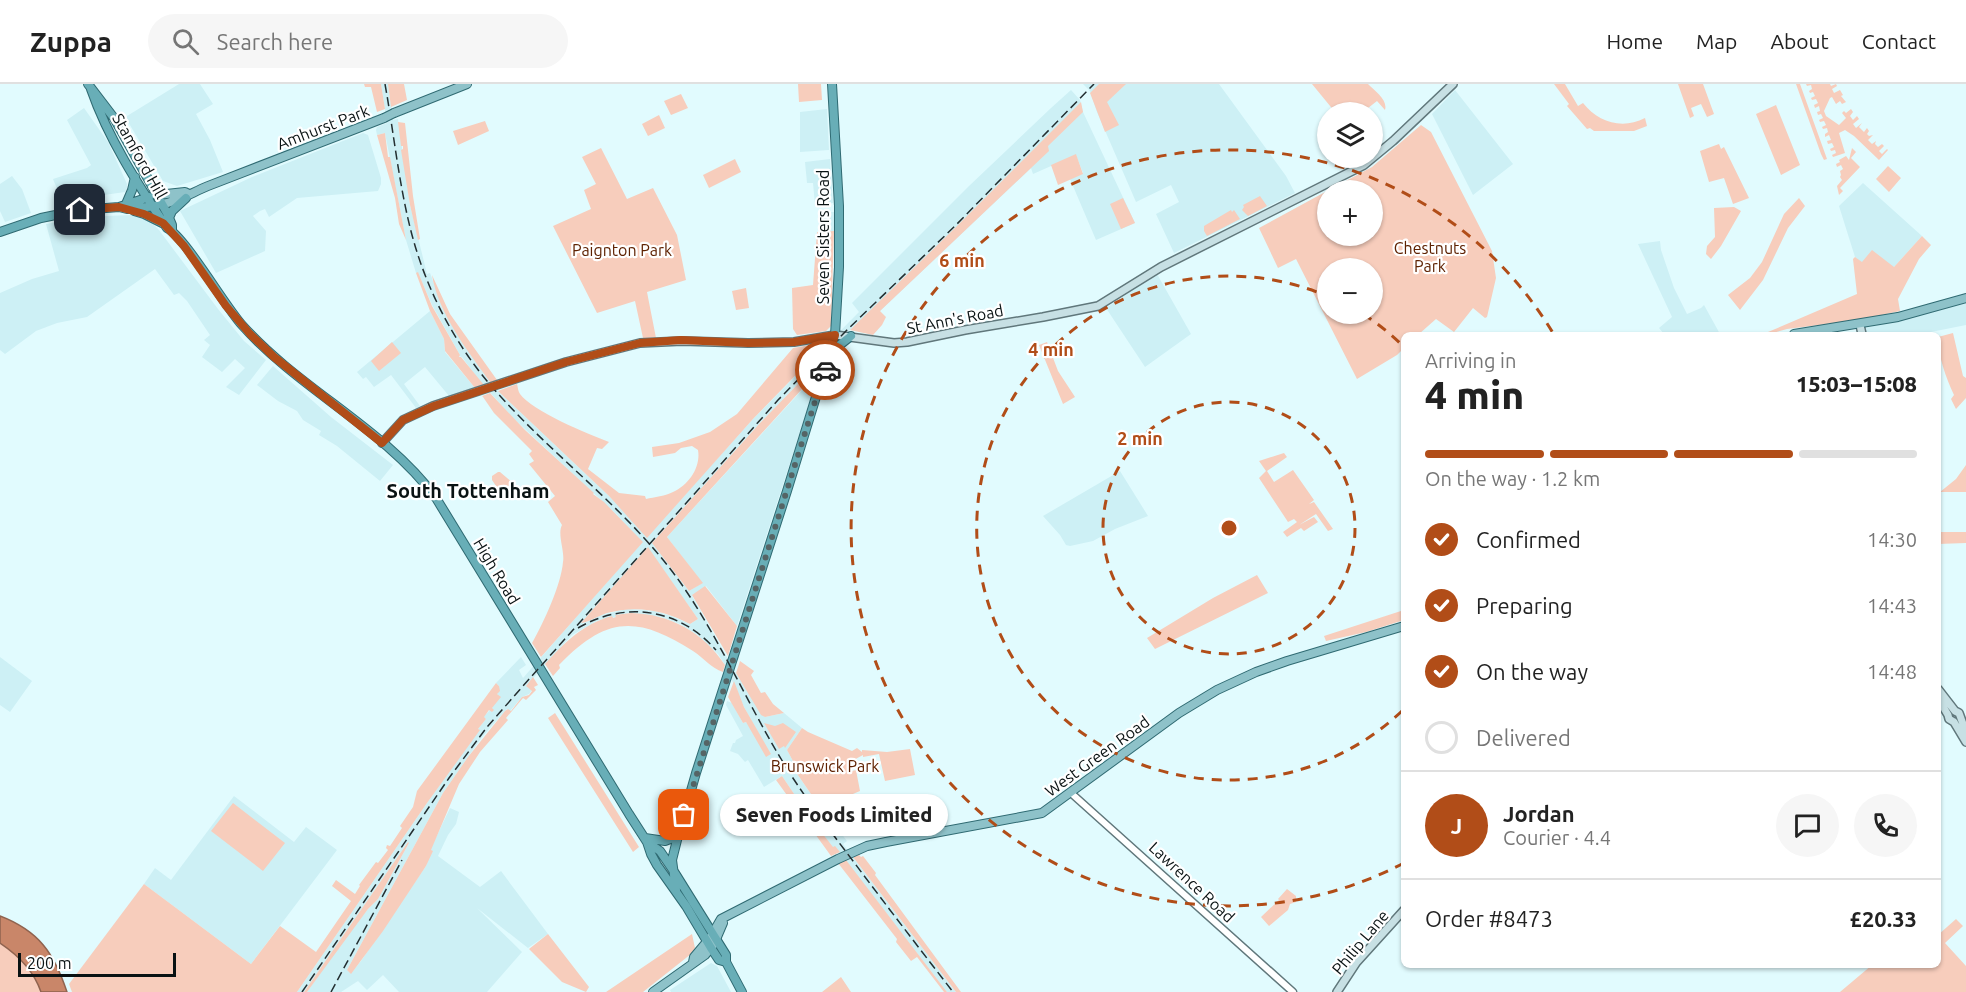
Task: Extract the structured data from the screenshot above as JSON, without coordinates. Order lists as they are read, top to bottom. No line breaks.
{"streets":{"highway":["Stamford Hill","Seven Sisters Road","High Road"],"main road":["Amhurst Park","St Ann's Road","West Green Road","Philip Lane"],"street":["Lawrence Road"]},"crossings":[["Amhurst Park","Stamford Hill"],["Stamford Hill","High Road"],["Seven Sisters Road","St Ann's Road"],["St Ann's Road","High Road"],["West Green Road","Lawrence Road"]],"districts":["South Tottenham"],"parks":["Chestnuts Park","Paignton Park","Brunswick Park"],"places":["Seven Foods Limited"],"scale_bar":"200 m","page":{"header":"Zuppa","search":"Search here","nav":["Home","Map","About","Contact"],"map_buttons":["+","−"],"heading":["4 min","Arriving in","15:03–15:08"],"panel":["Jordan","Courier · 4.4","Order #8473","£20.33"],"bar":"On the way · 1.2 km","list":[["Confirmed","14:30"],["Preparing","14:43"],["On the way","14:48"],"Delivered"],"bubble":"Seven Foods Limited","round":"J","scale":"200 m"},"rings":["6 min","4 min","2 min"]}
